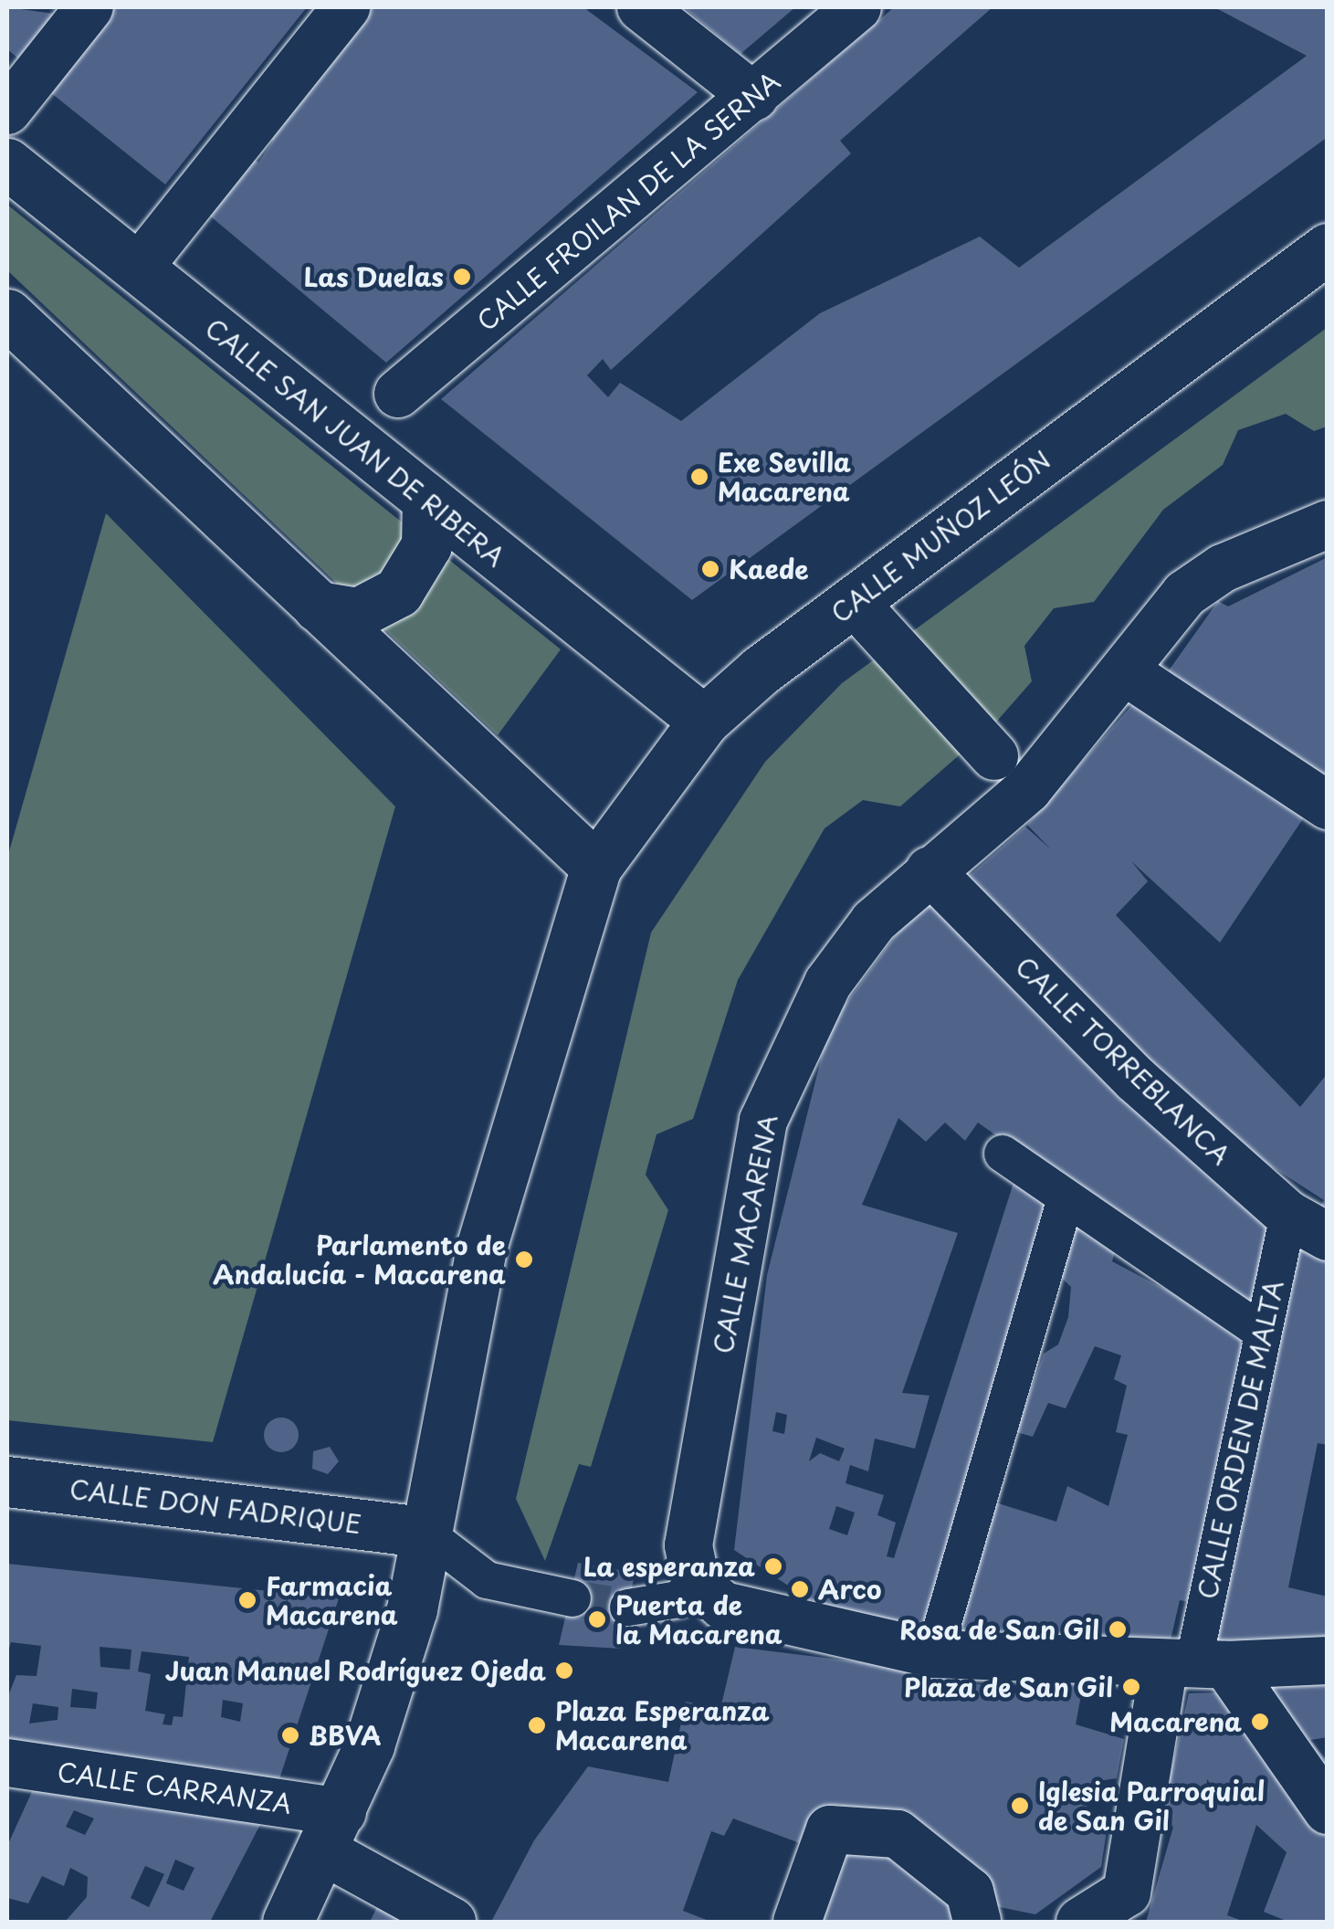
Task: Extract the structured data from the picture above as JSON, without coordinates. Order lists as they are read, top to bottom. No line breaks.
{"streets":{"main road":["CALLE SAN JUAN DE RIBERA","CALLE MUÑOZ LEÓN","CALLE DON FADRIQUE"],"street":["CALLE FROILAN DE LA SERNA","CALLE TORREBLANCA","CALLE MACARENA","CALLE ORDEN DE MALTA","CALLE CARRANZA"]},"crossings":[["CALLE SAN JUAN DE RIBERA","CALLE MUÑOZ LEÓN"],["CALLE MUÑOZ LEÓN","CALLE DON FADRIQUE"],["CALLE MUÑOZ LEÓN","CALLE CARRANZA"],["CALLE TORREBLANCA","CALLE MACARENA"],["CALLE TORREBLANCA","CALLE ORDEN DE MALTA"]],"places":["Las Duelas","Exe Sevilla Macarena","Kaede","Parlamento de Andalucía - Macarena","La esperanza","Arco","Farmacia Macarena","Puerta de la Macarena","Rosa de San Gil","Juan Manuel Rodríguez Ojeda","Plaza de San Gil","Macarena","Plaza Esperanza Macarena","BBVA","Iglesia Parroquial de San Gil"]}
